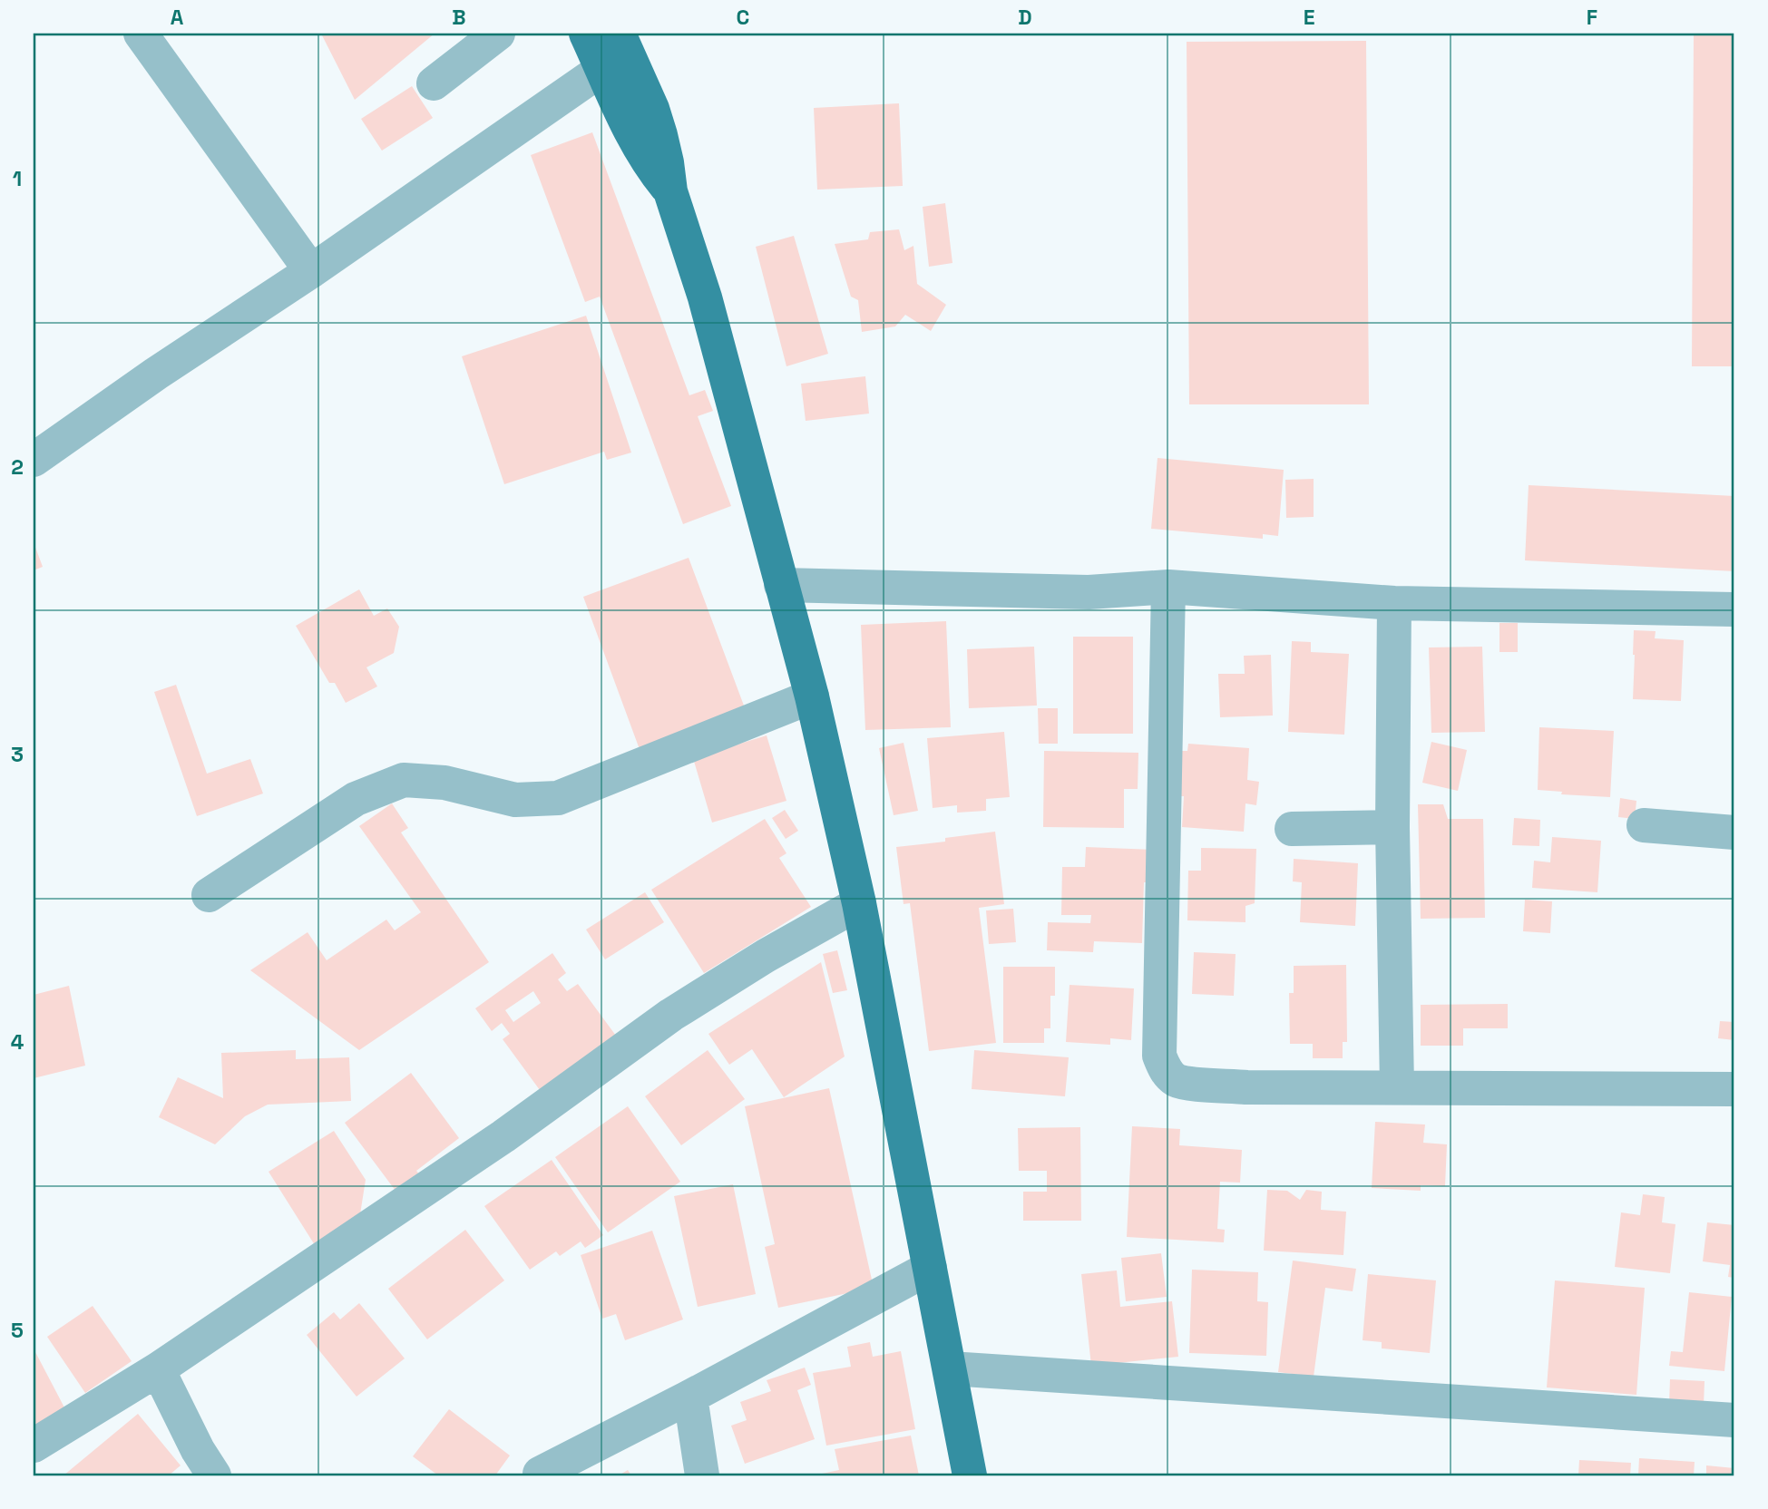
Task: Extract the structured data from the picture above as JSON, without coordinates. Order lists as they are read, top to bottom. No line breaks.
{"grid":{"columns":["A","B","C","D","E","F"],"rows":["1","2","3","4","5"]}}
